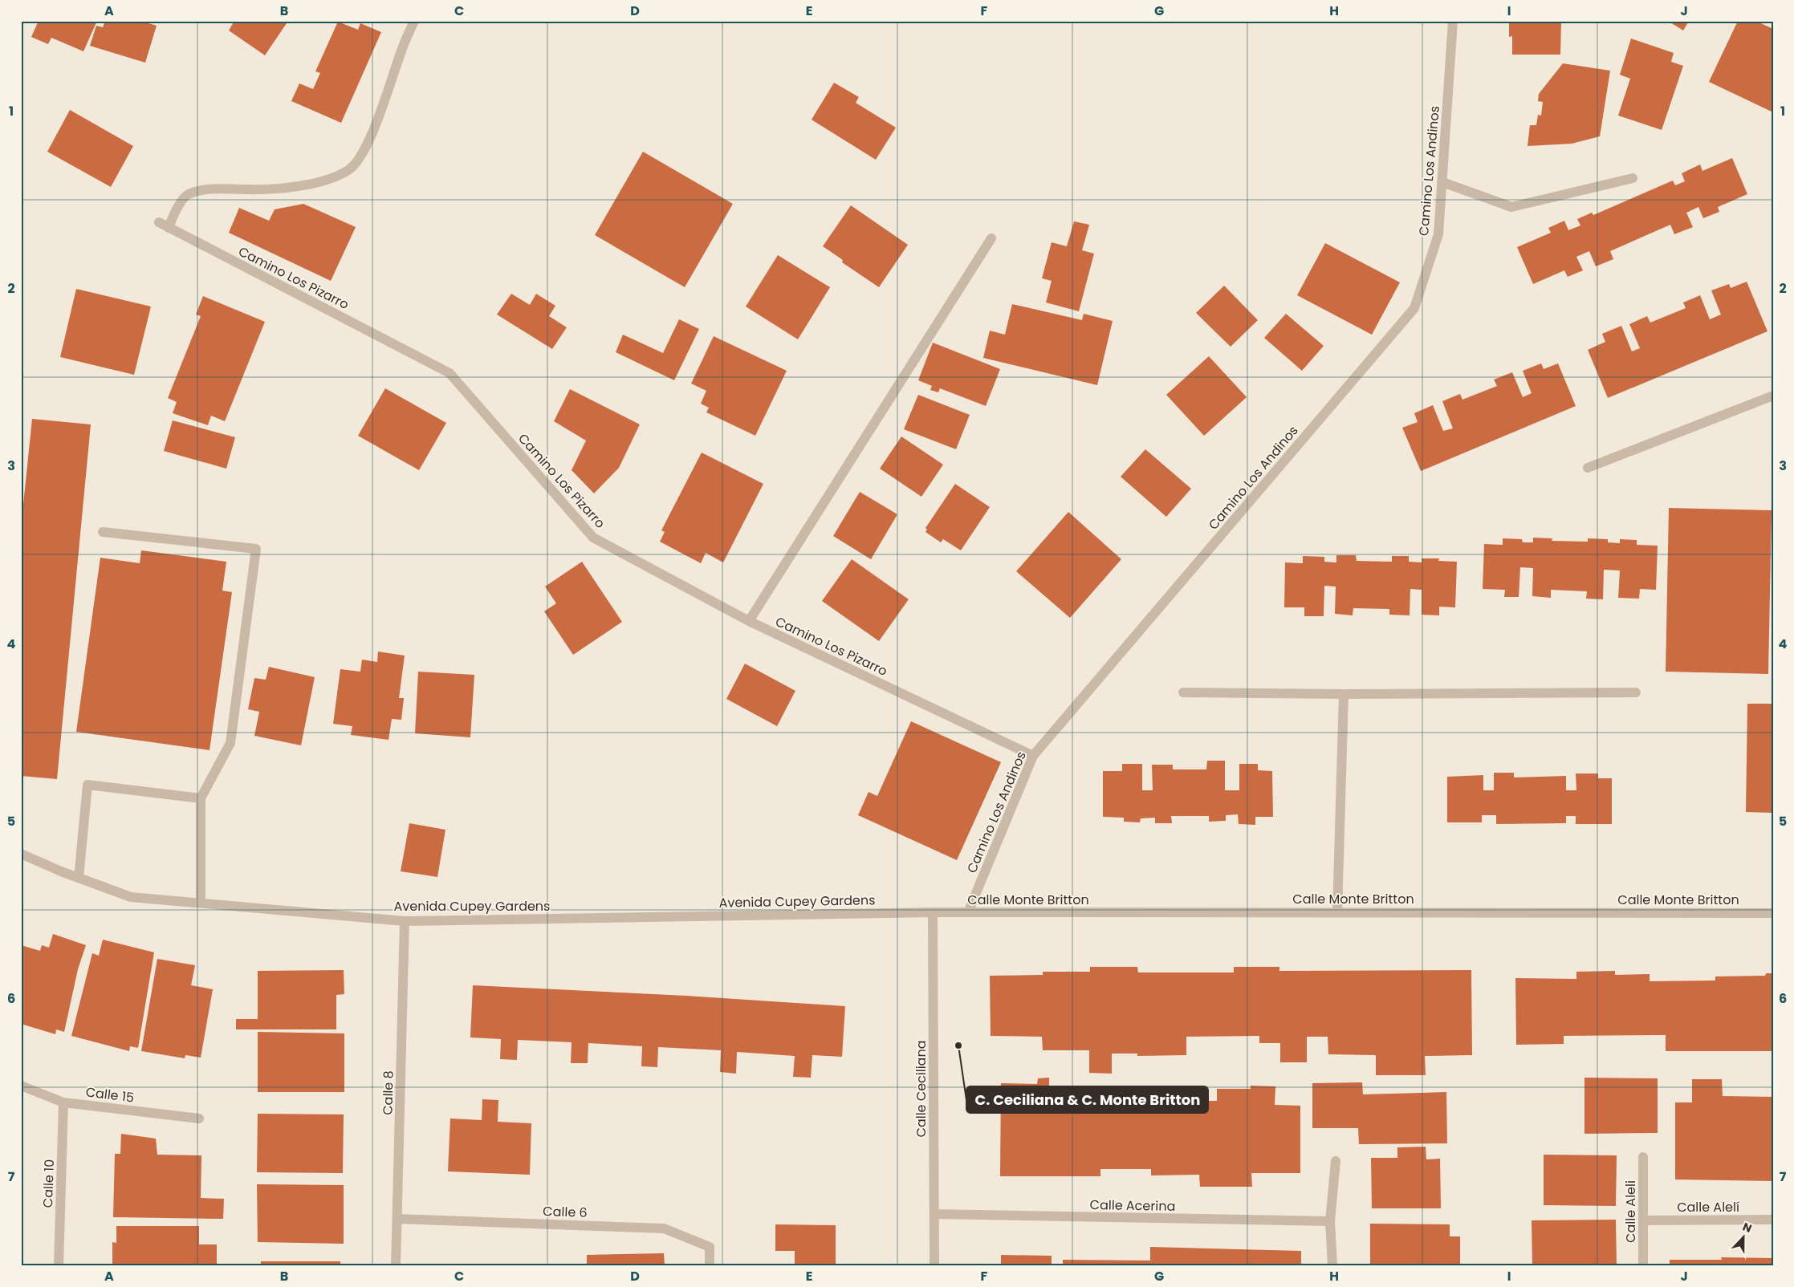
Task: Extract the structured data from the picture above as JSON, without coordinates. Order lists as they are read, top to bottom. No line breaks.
{"streets":{"street":["Camino Los Andinos","Camino Los Pizarro","Calle Monte Britton","Avenida Cupey Gardens","Calle Ceciliana","Calle 8","Calle 15","Calle 10","Calle Acerina","Calle Alelí","Calle 6","Calle Aleli"]},"crossings":[["Camino Los Andinos","Camino Los Pizarro"],["Camino Los Andinos","Calle Monte Britton"],["Calle Monte Britton","Avenida Cupey Gardens"],["Calle Monte Britton","Calle Ceciliana"],["Avenida Cupey Gardens","Calle Ceciliana"],["Avenida Cupey Gardens","Calle 8"],["Calle Ceciliana","Calle Acerina"],["Calle 8","Calle 6"],["Calle 15","Calle 10"],["Calle Alelí","Calle Aleli"]],"places":["C. Ceciliana & C. Monte Britton"],"north":"top","grid":{"columns":["A","B","C","D","E","F","G","H","I","J"],"rows":["1","2","3","4","5","6","7"]}}
